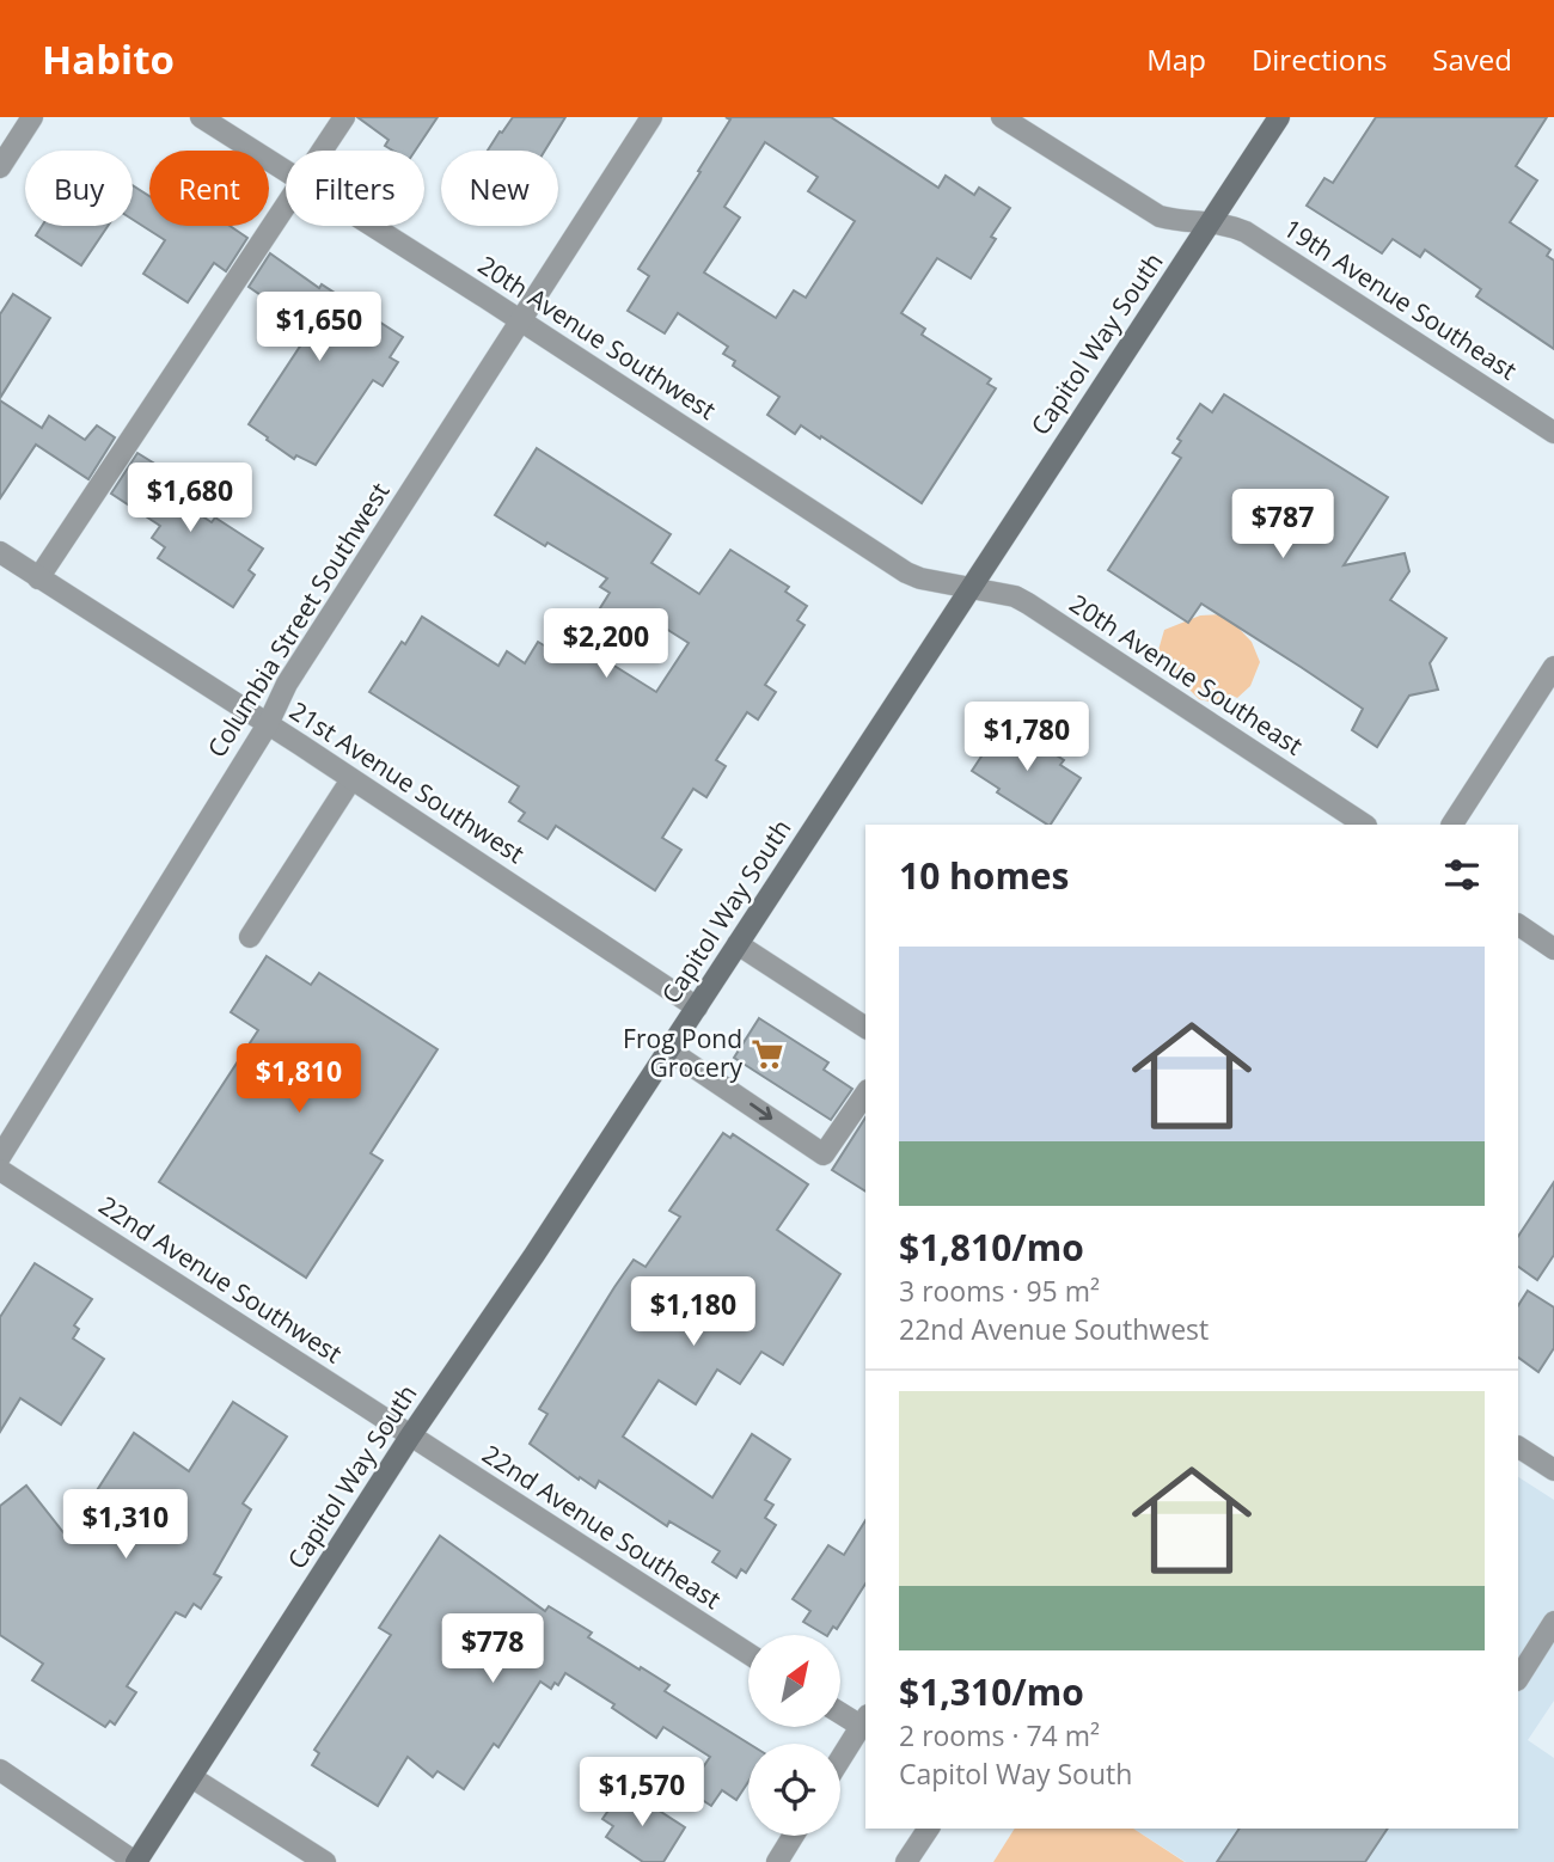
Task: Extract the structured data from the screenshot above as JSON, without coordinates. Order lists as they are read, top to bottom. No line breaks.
{"streets":{"main road":["Capitol Way South"],"street":["19th Avenue Southeast","20th Avenue Southwest","Columbia Street Southwest","20th Avenue Southeast","21st Avenue Southwest","22nd Avenue Southwest","22nd Avenue Southeast"]},"crossings":[["19th Avenue Southeast","Capitol Way South"],["20th Avenue Southwest","Capitol Way South"],["20th Avenue Southwest","Columbia Street Southwest"],["20th Avenue Southwest","20th Avenue Southeast"],["Capitol Way South","20th Avenue Southeast"],["Capitol Way South","21st Avenue Southwest"],["Capitol Way South","22nd Avenue Southwest"],["Capitol Way South","22nd Avenue Southeast"],["Columbia Street Southwest","21st Avenue Southwest"],["22nd Avenue Southwest","22nd Avenue Southeast"]],"places":{"supermarket":["Frog Pond Grocery"]},"north":"top right","page":{"header":"Habito","nav":["Map","Directions","Saved"],"chip":["Buy","Rent","Filters","New"],"price":["$1,650","$1,680","$787","$2,200","$1,780","$1,810","$1,180","$1,310","$778","$1,570"],"heading":"10 homes","list":[{"name":"$1,810/mo","note":"3 rooms · 95 m² · 22nd Avenue Southwest"},{"name":"$1,310/mo","note":"2 rooms · 74 m² · Capitol Way South"}]}}
